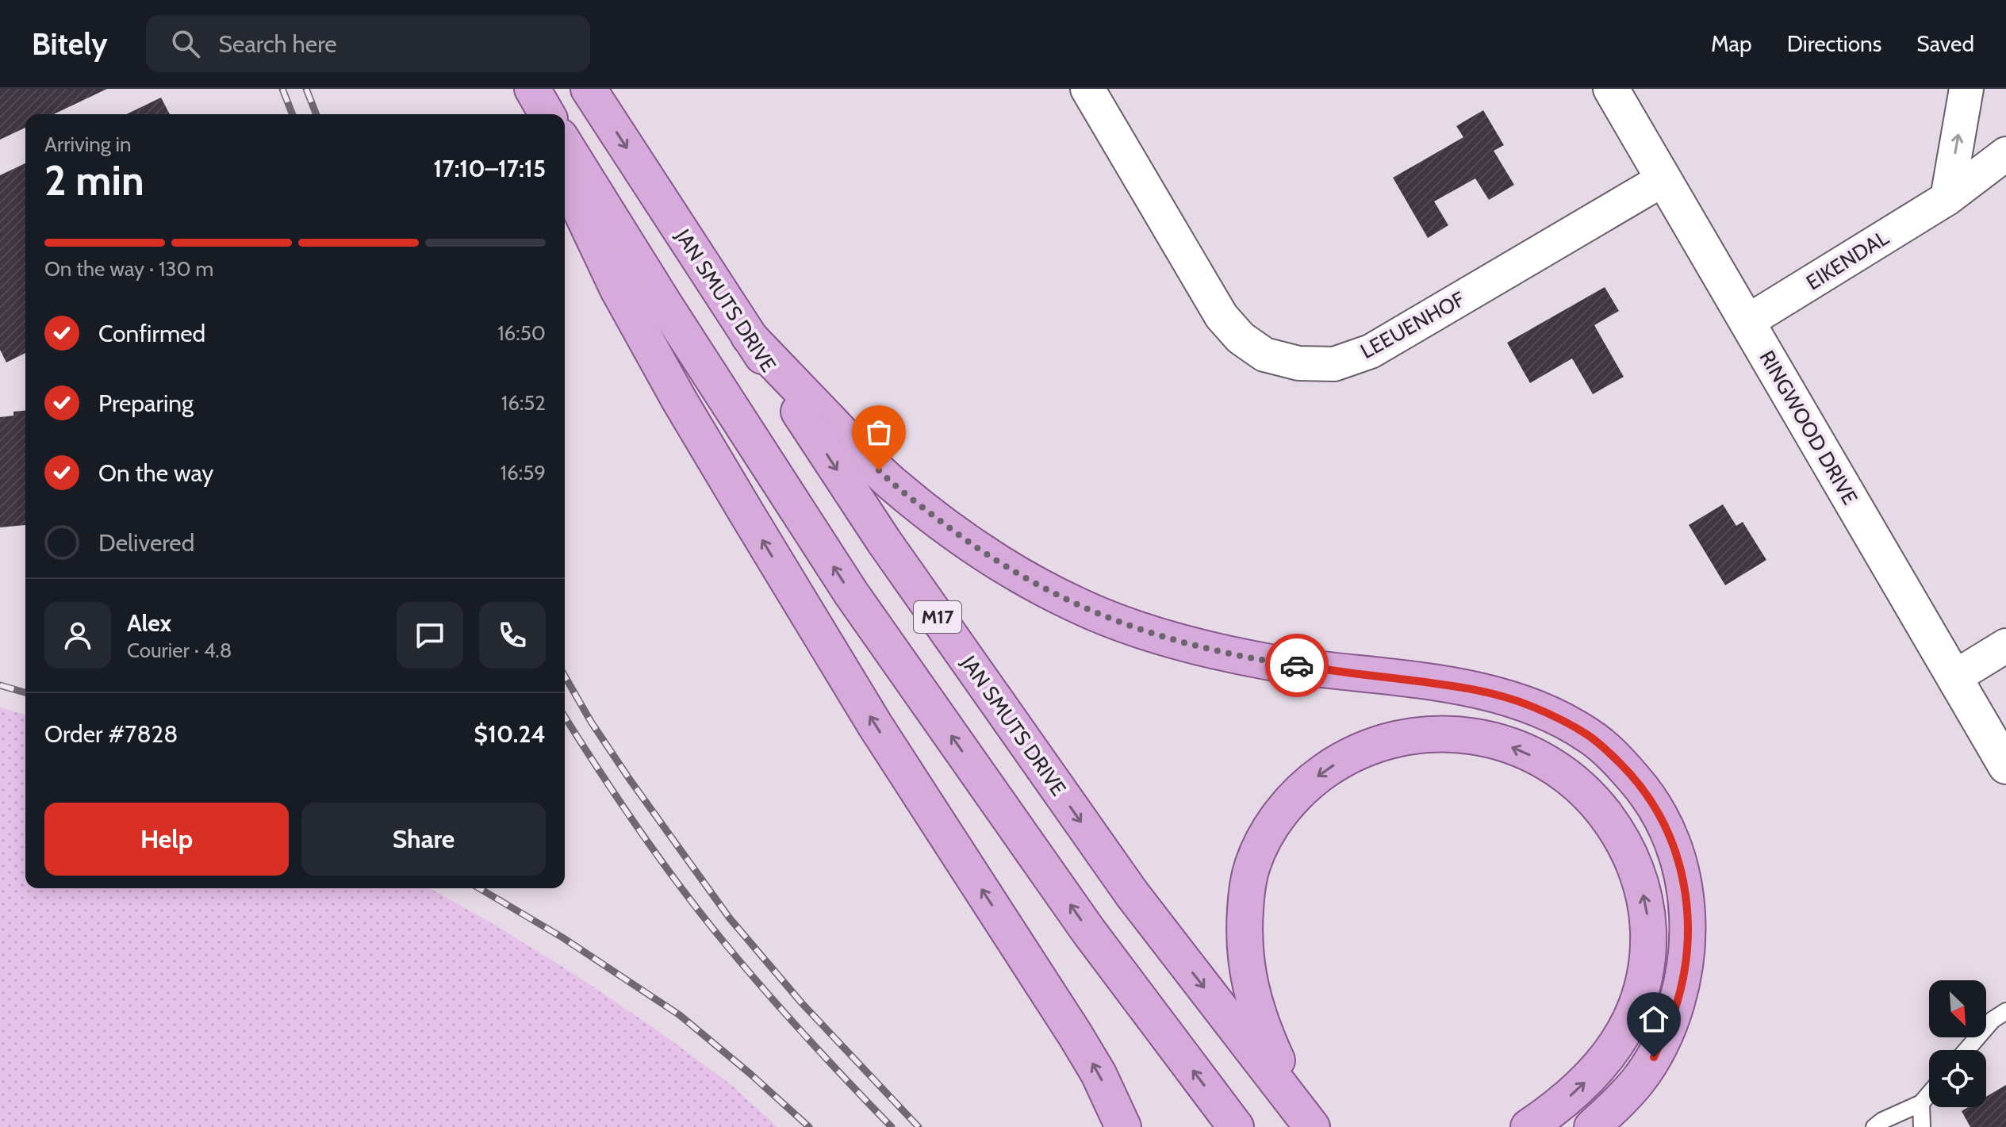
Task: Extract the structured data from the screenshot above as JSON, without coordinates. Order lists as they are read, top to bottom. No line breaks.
{"streets":{"main road":["JAN SMUTS DRIVE","M17"],"street":["EIKENDAL","LEEUENHOF","RINGWOOD DRIVE"]},"crossings":[["EIKENDAL","RINGWOOD DRIVE"],["LEEUENHOF","RINGWOOD DRIVE"]],"north":"bottom right","page":{"header":"Bitely","search":"Search here","nav":["Map","Directions","Saved"],"heading":["2 min","Arriving in","17:10–17:15"],"panel":["Alex","Courier · 4.8","Order #7828","$10.24"],"bar":"On the way · 130 m","list":[["Confirmed","16:50"],["Preparing","16:52"],["On the way","16:59"],"Delivered"],"buttons":["Help","Share"]}}
